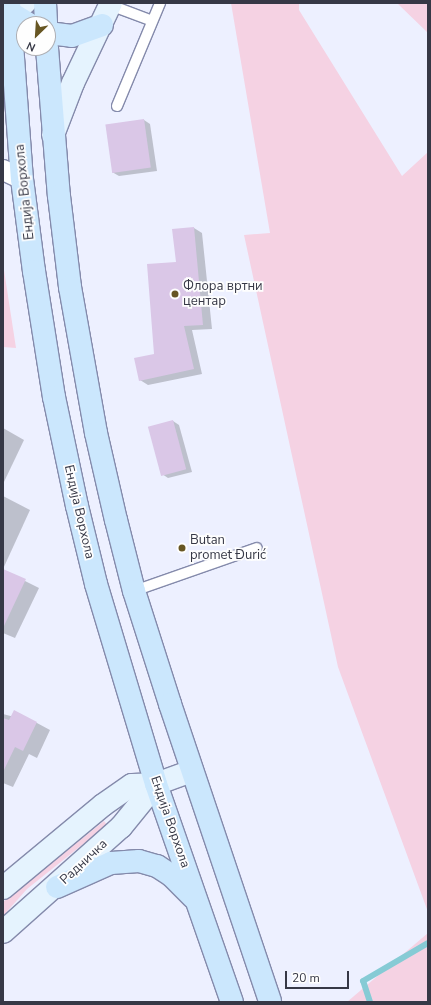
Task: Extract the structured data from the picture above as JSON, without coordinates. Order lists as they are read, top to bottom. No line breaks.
{"streets":{"main road":["Ендија Ворхола"],"street":["Радничка"]},"crossings":[["Ендија Ворхола","Радничка"]],"places":["Флора вртни центар","Butan promet Đurić"],"scale_bar":"20 m","north":"bottom left"}
